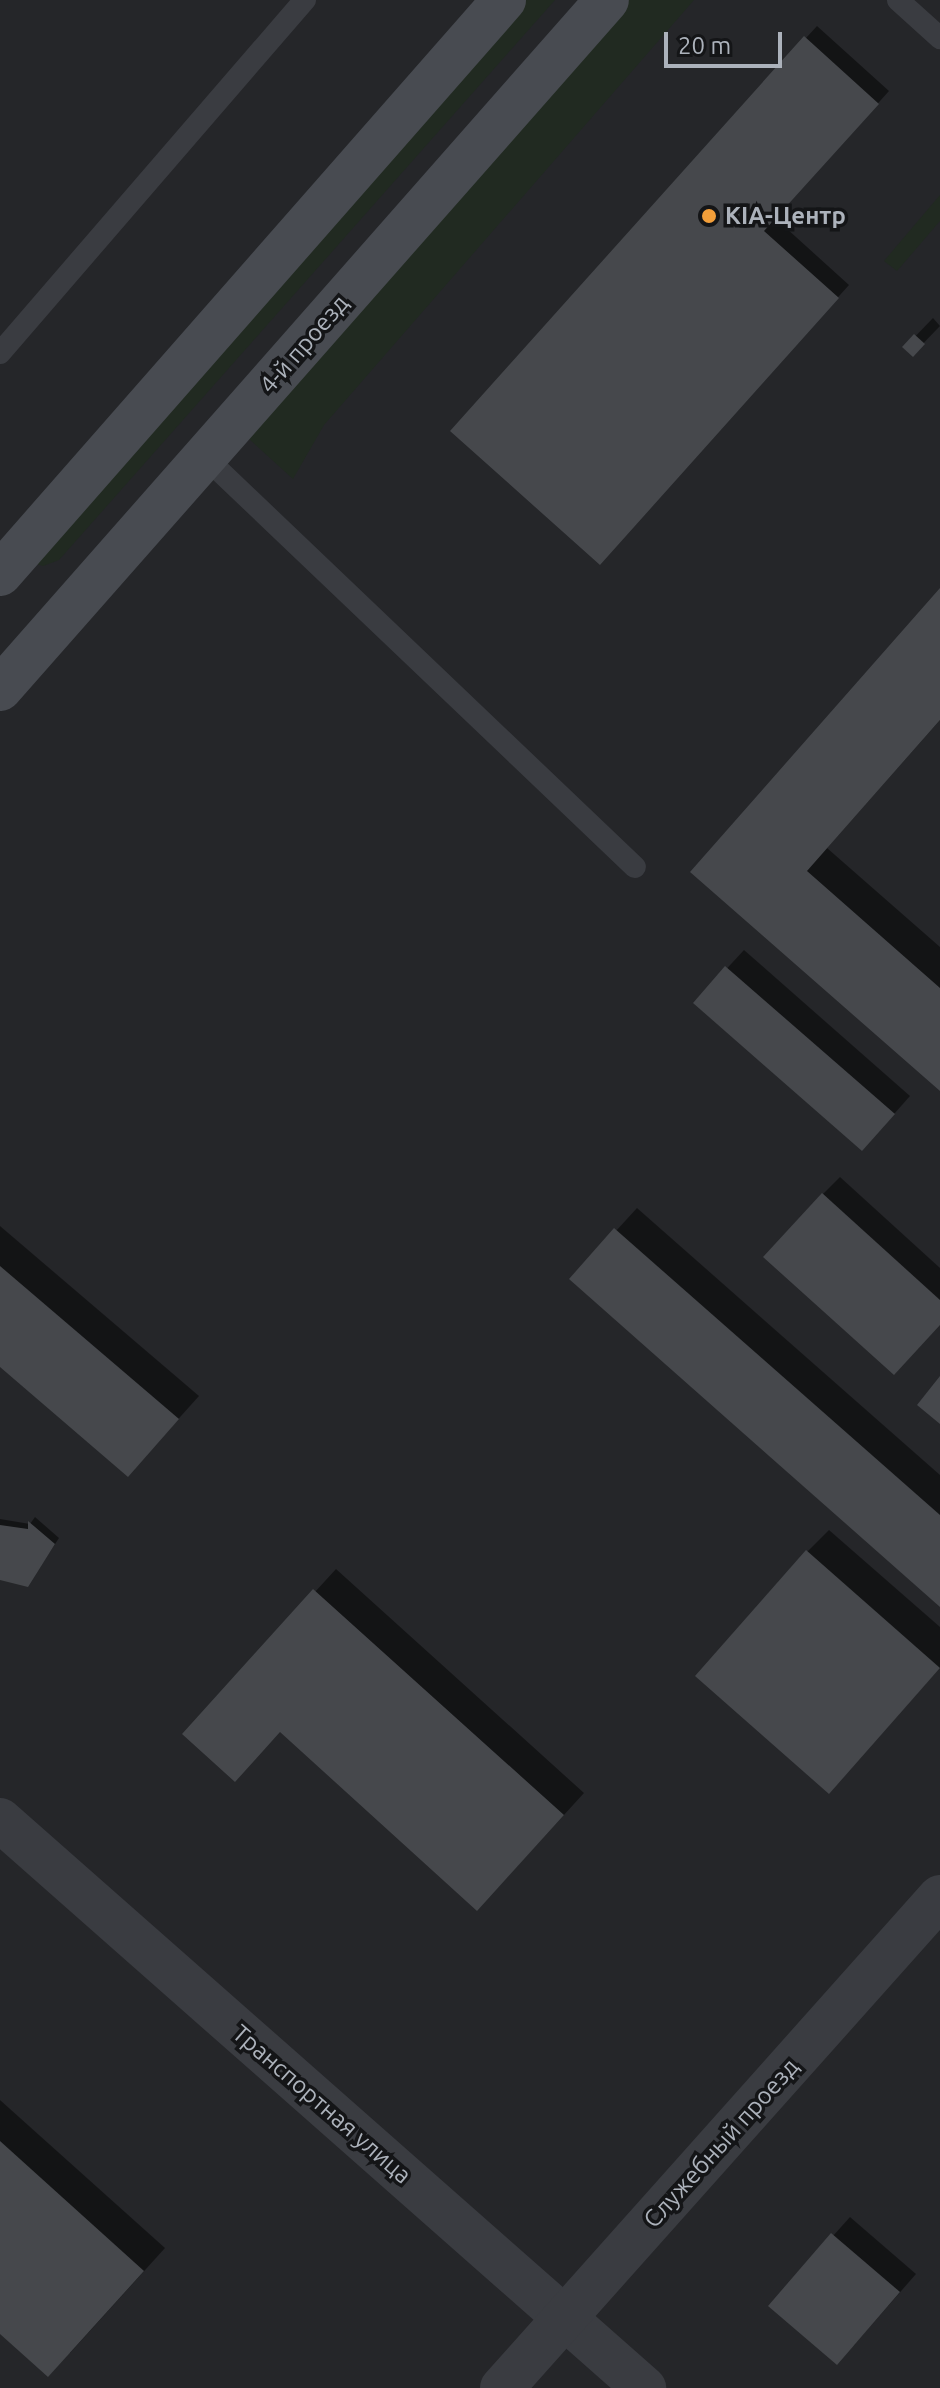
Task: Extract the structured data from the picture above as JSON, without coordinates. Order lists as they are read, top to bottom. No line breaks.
{"streets":{"main road":["4-й проезд"],"street":["Транспортная улица","Служебный проезд"]},"crossings":[["Транспортная улица","Служебный проезд"]],"places":["KIA-Центр"],"scale_bar":"20 m"}
